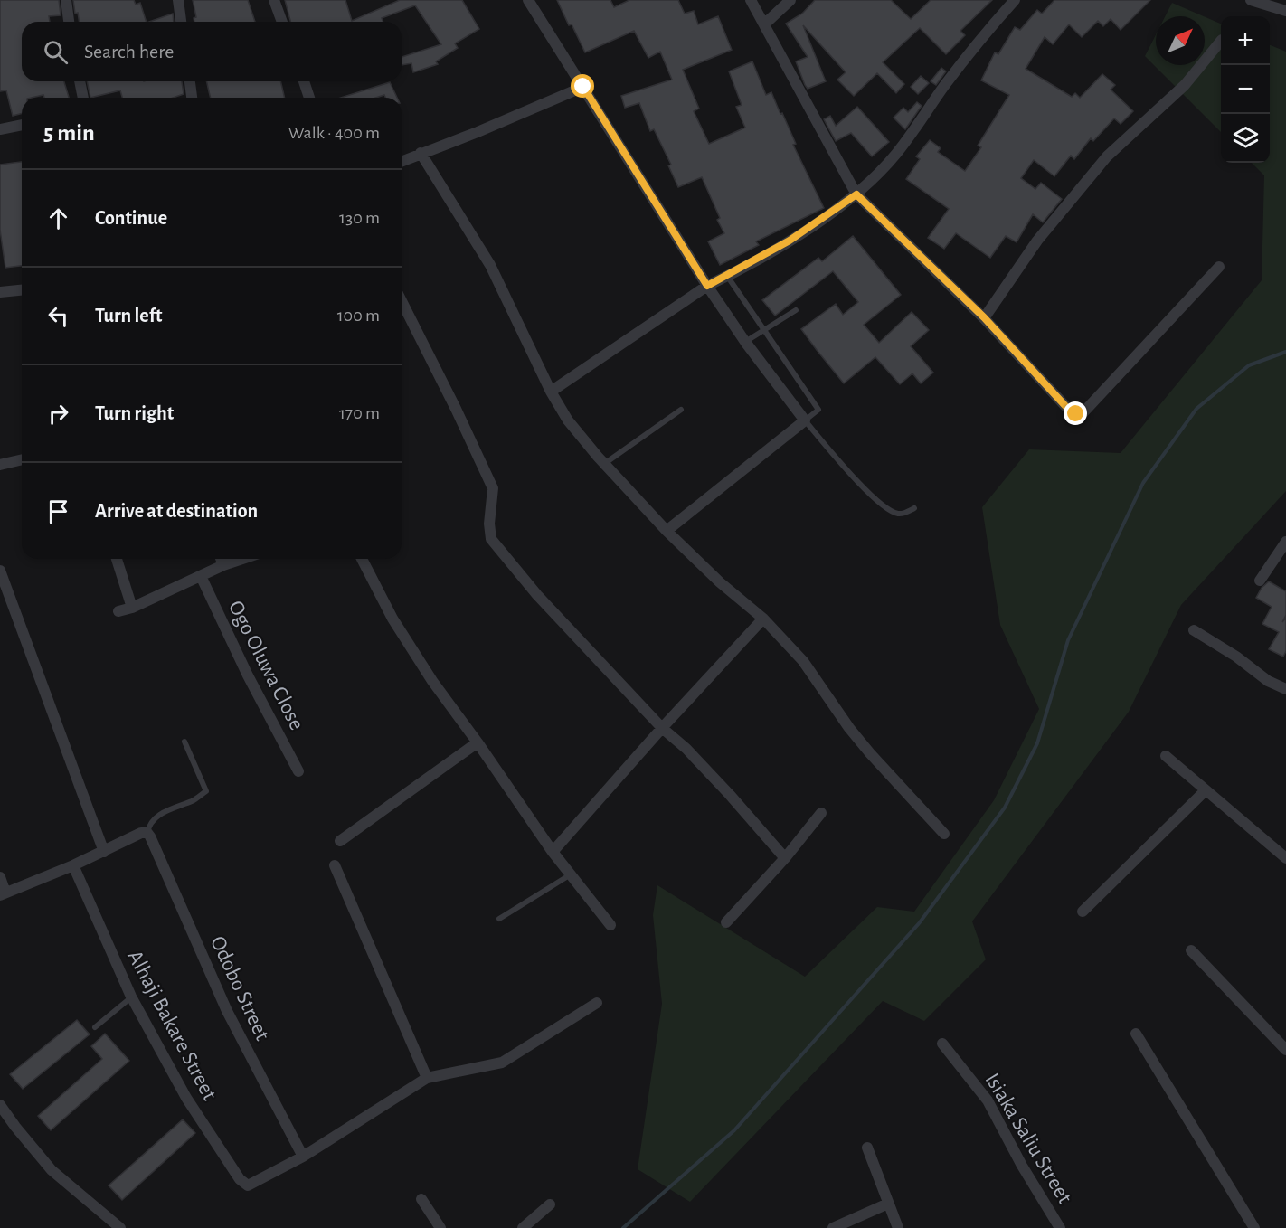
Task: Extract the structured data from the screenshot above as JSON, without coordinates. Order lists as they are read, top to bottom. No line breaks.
{"streets":{"street":["Ogo Oluwa Close","Odobo Street","Alhaji Bakare Street","Isiaka Saliu Street"]},"crossings":[["Odobo Street","Alhaji Bakare Street"]],"north":"top right","page":{"map_buttons":["+","−"],"search":"Search here","heading":["5 min","Walk · 400 m"],"list":[["Continue","130 m"],["Turn left","100 m"],["Turn right","170 m"],"Arrive at destination"]}}
